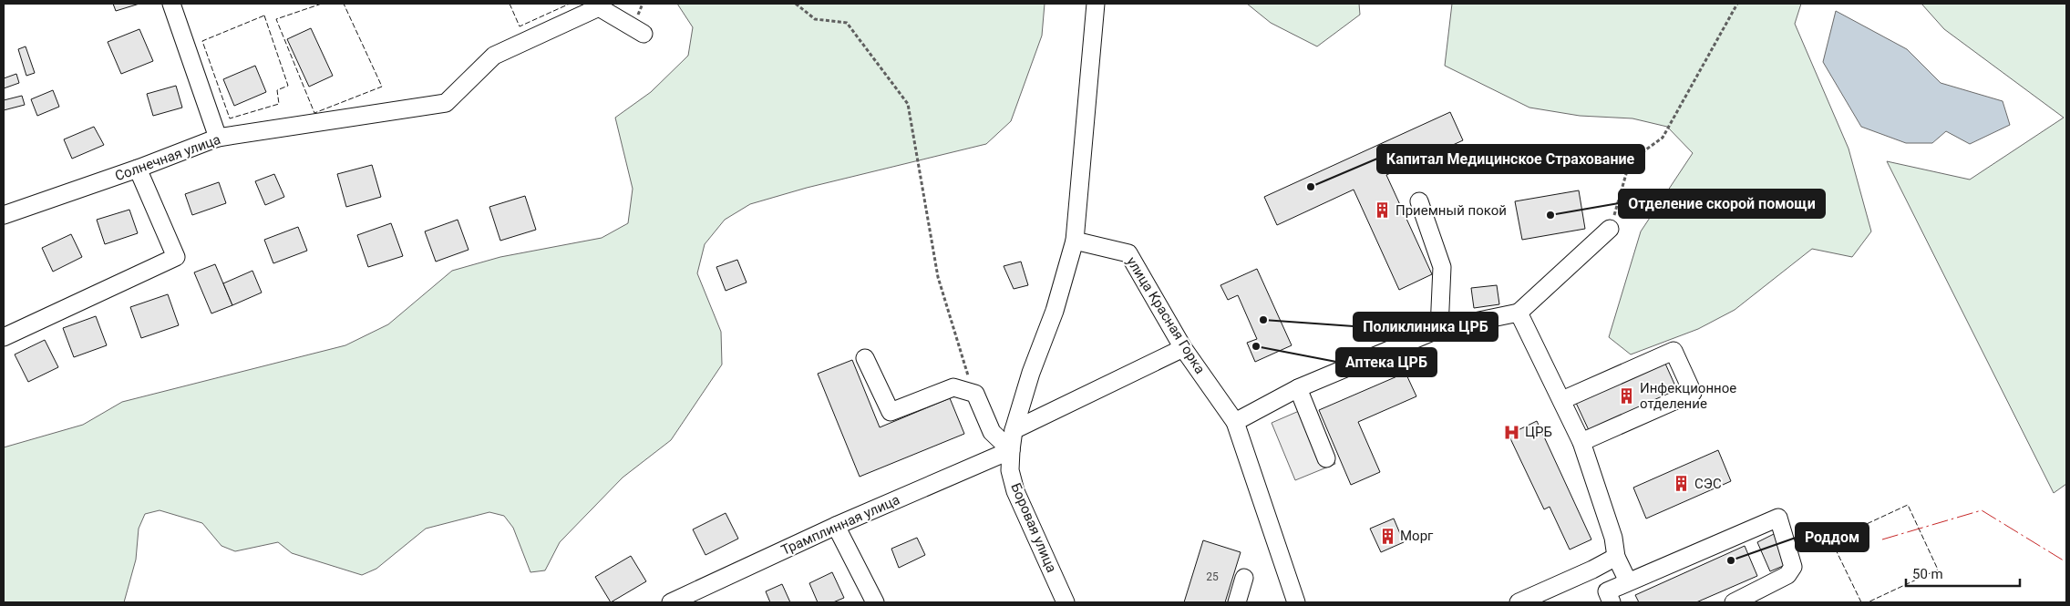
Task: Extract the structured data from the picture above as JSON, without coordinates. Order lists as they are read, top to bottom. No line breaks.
{"streets":{"street":["Солнечная улица","улица Красная Горка","Трамплинная улица","Боровая улица"]},"crossings":[["улица Красная Горка","Боровая улица"],["Трамплинная улица","Боровая улица"]],"places":{"other":["Капитал Медицинское Страхование","Отделение скорой помощи","Поликлиника ЦРБ","Аптека ЦРБ","Роддом"],"building":["Приемный покой","Инфекционное отделение","СЭС","Морг"],"hospital":["ЦРБ"]},"house_numbers":["25"],"scale_bar":"50 m"}
